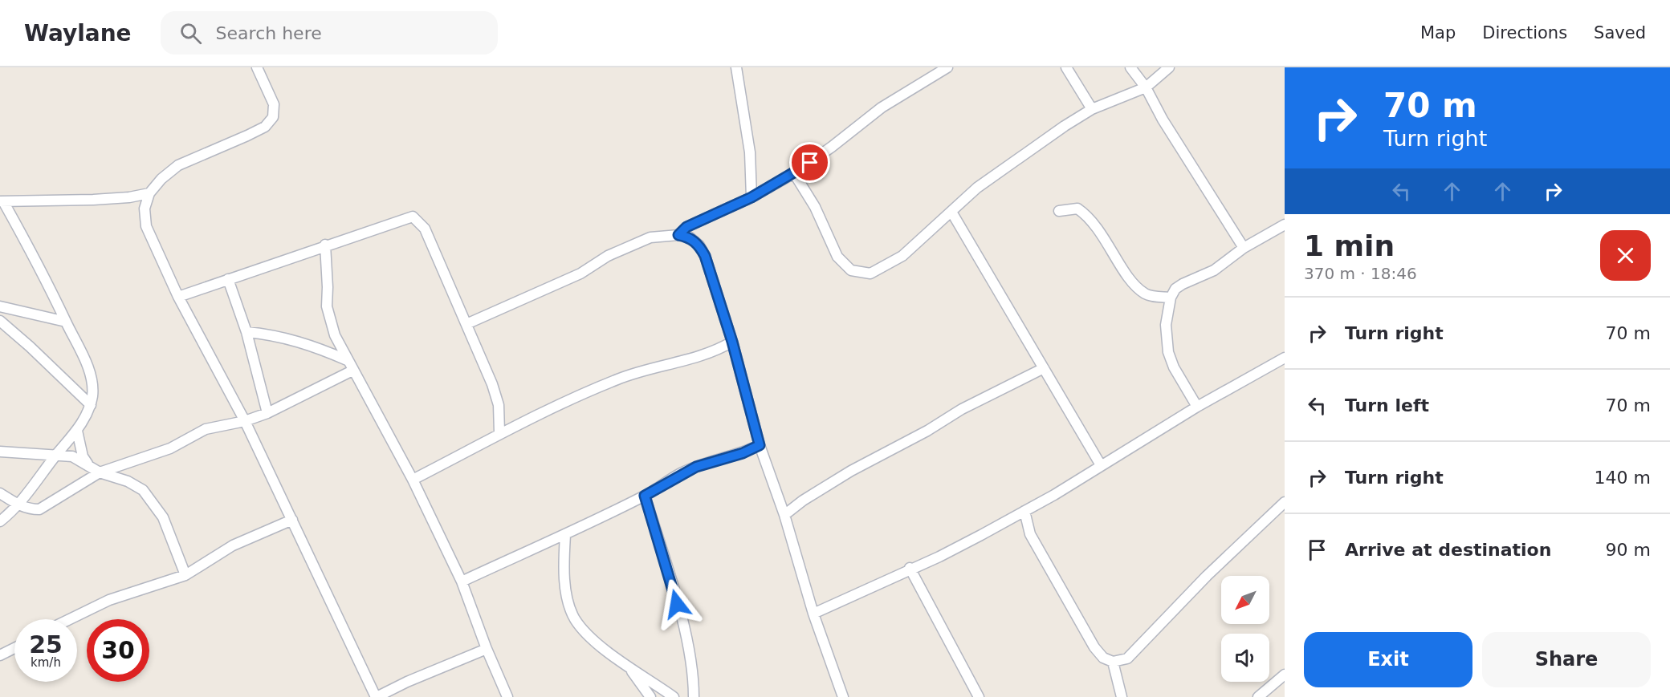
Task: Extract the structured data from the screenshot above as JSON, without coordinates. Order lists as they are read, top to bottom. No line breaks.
{"north":"bottom left","page":{"header":"Waylane","search":"Search here","nav":["Map","Directions","Saved"],"turn":["70 m","Turn right"],"heading":["1 min","370 m · 18:46"],"list":[{"name":"Turn right","value":"70 m"},{"name":"Turn left","value":"70 m"},{"name":"Turn right","value":"140 m"},{"name":"Arrive at destination","value":"90 m"}],"speed":"25 km/h","limit":"30","buttons":["Exit","Share"]}}
